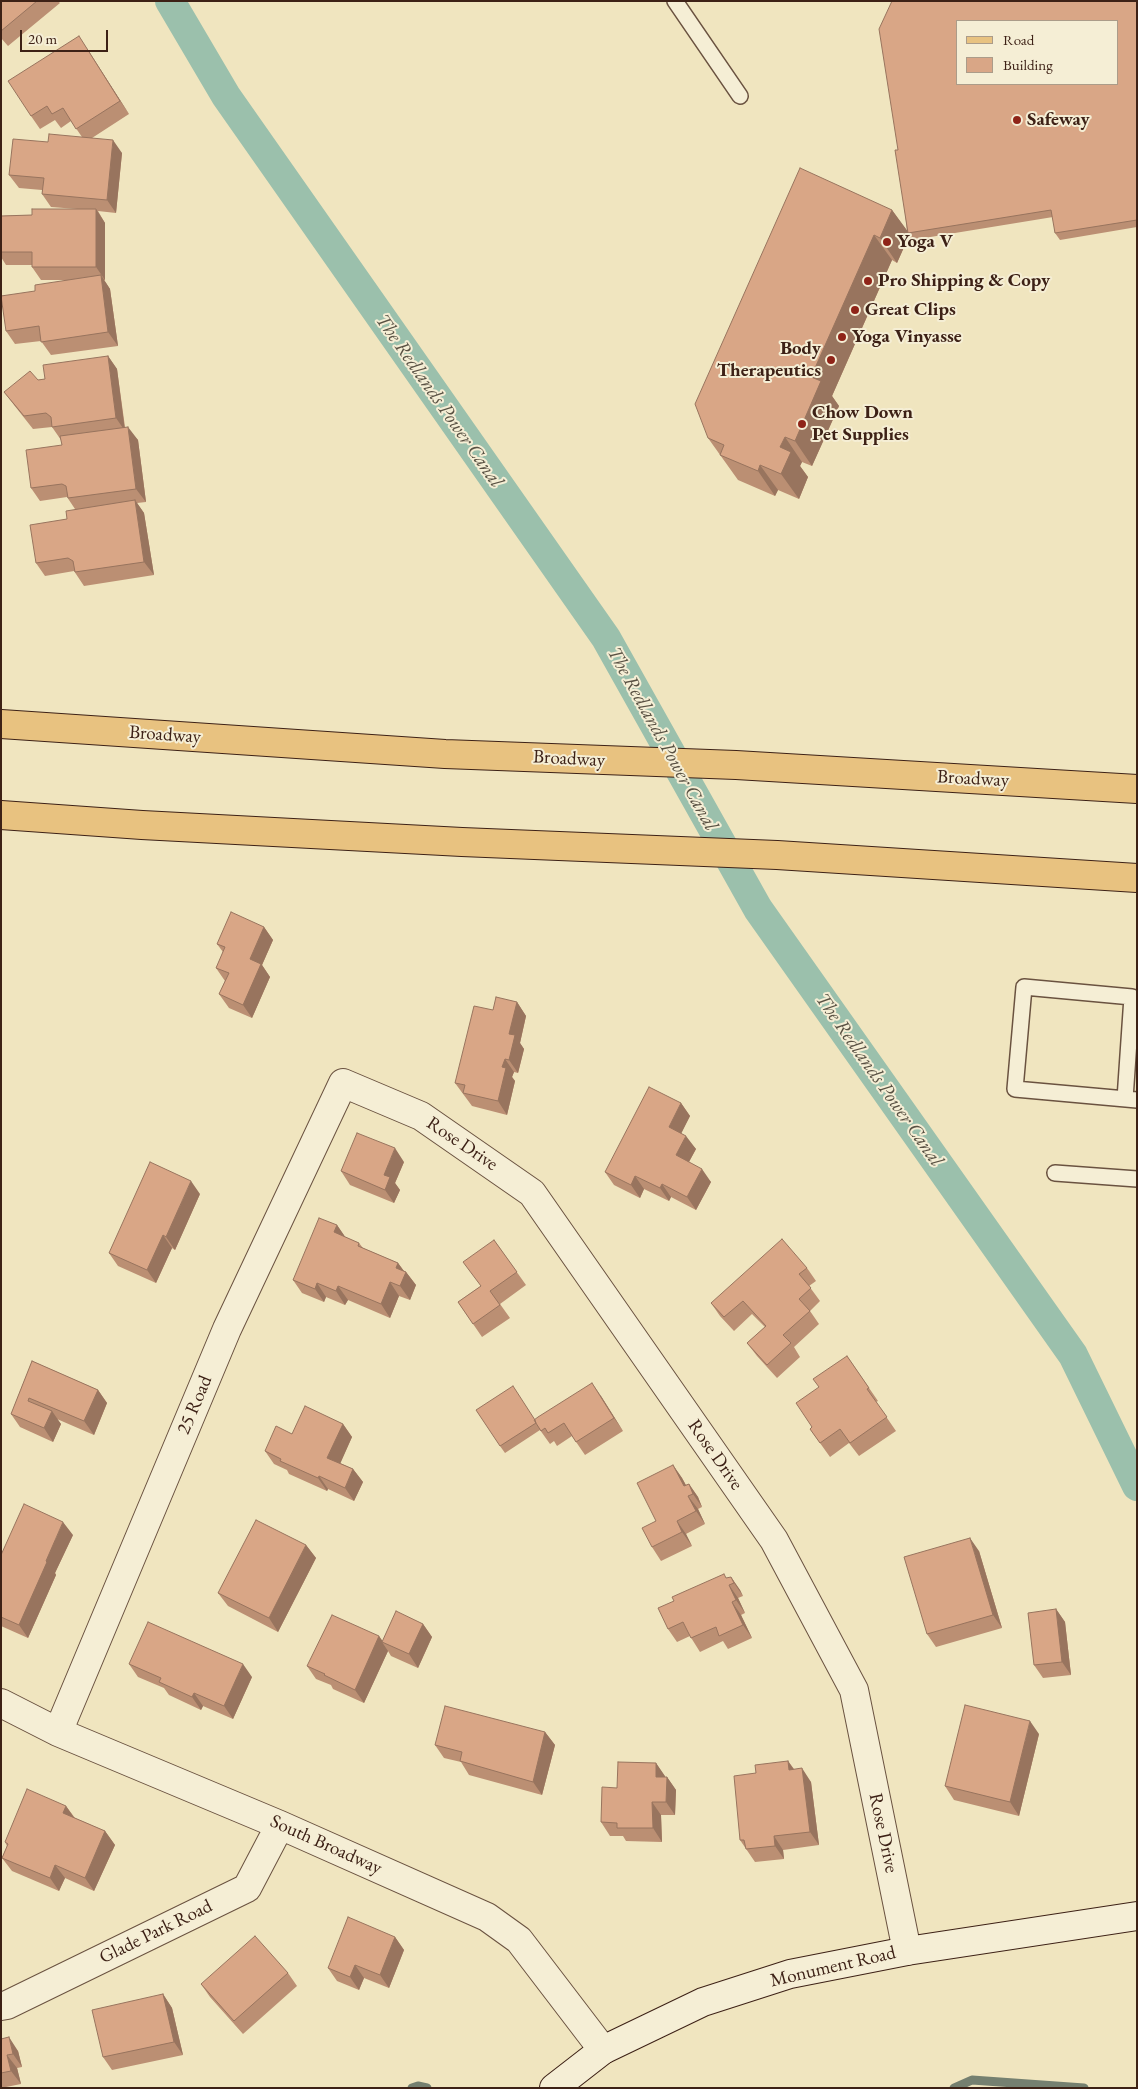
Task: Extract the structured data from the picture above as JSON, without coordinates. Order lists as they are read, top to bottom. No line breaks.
{"streets":{"main road":["Broadway"],"street":["Rose Drive","25 Road","South Broadway","Glade Park Road","Monument Road"]},"crossings":[["Rose Drive","25 Road"],["Rose Drive","Monument Road"],["25 Road","South Broadway"],["South Broadway","Glade Park Road"],["South Broadway","Monument Road"]],"water":["The Redlands Power Canal"],"places":["Safeway","Yoga V","Pro Shipping & Copy","Great Clips","Yoga Vinyasse","Body Therapeutics","Chow Down Pet Supplies"],"legend":["Road","Building"],"scale_bar":"20 m"}
